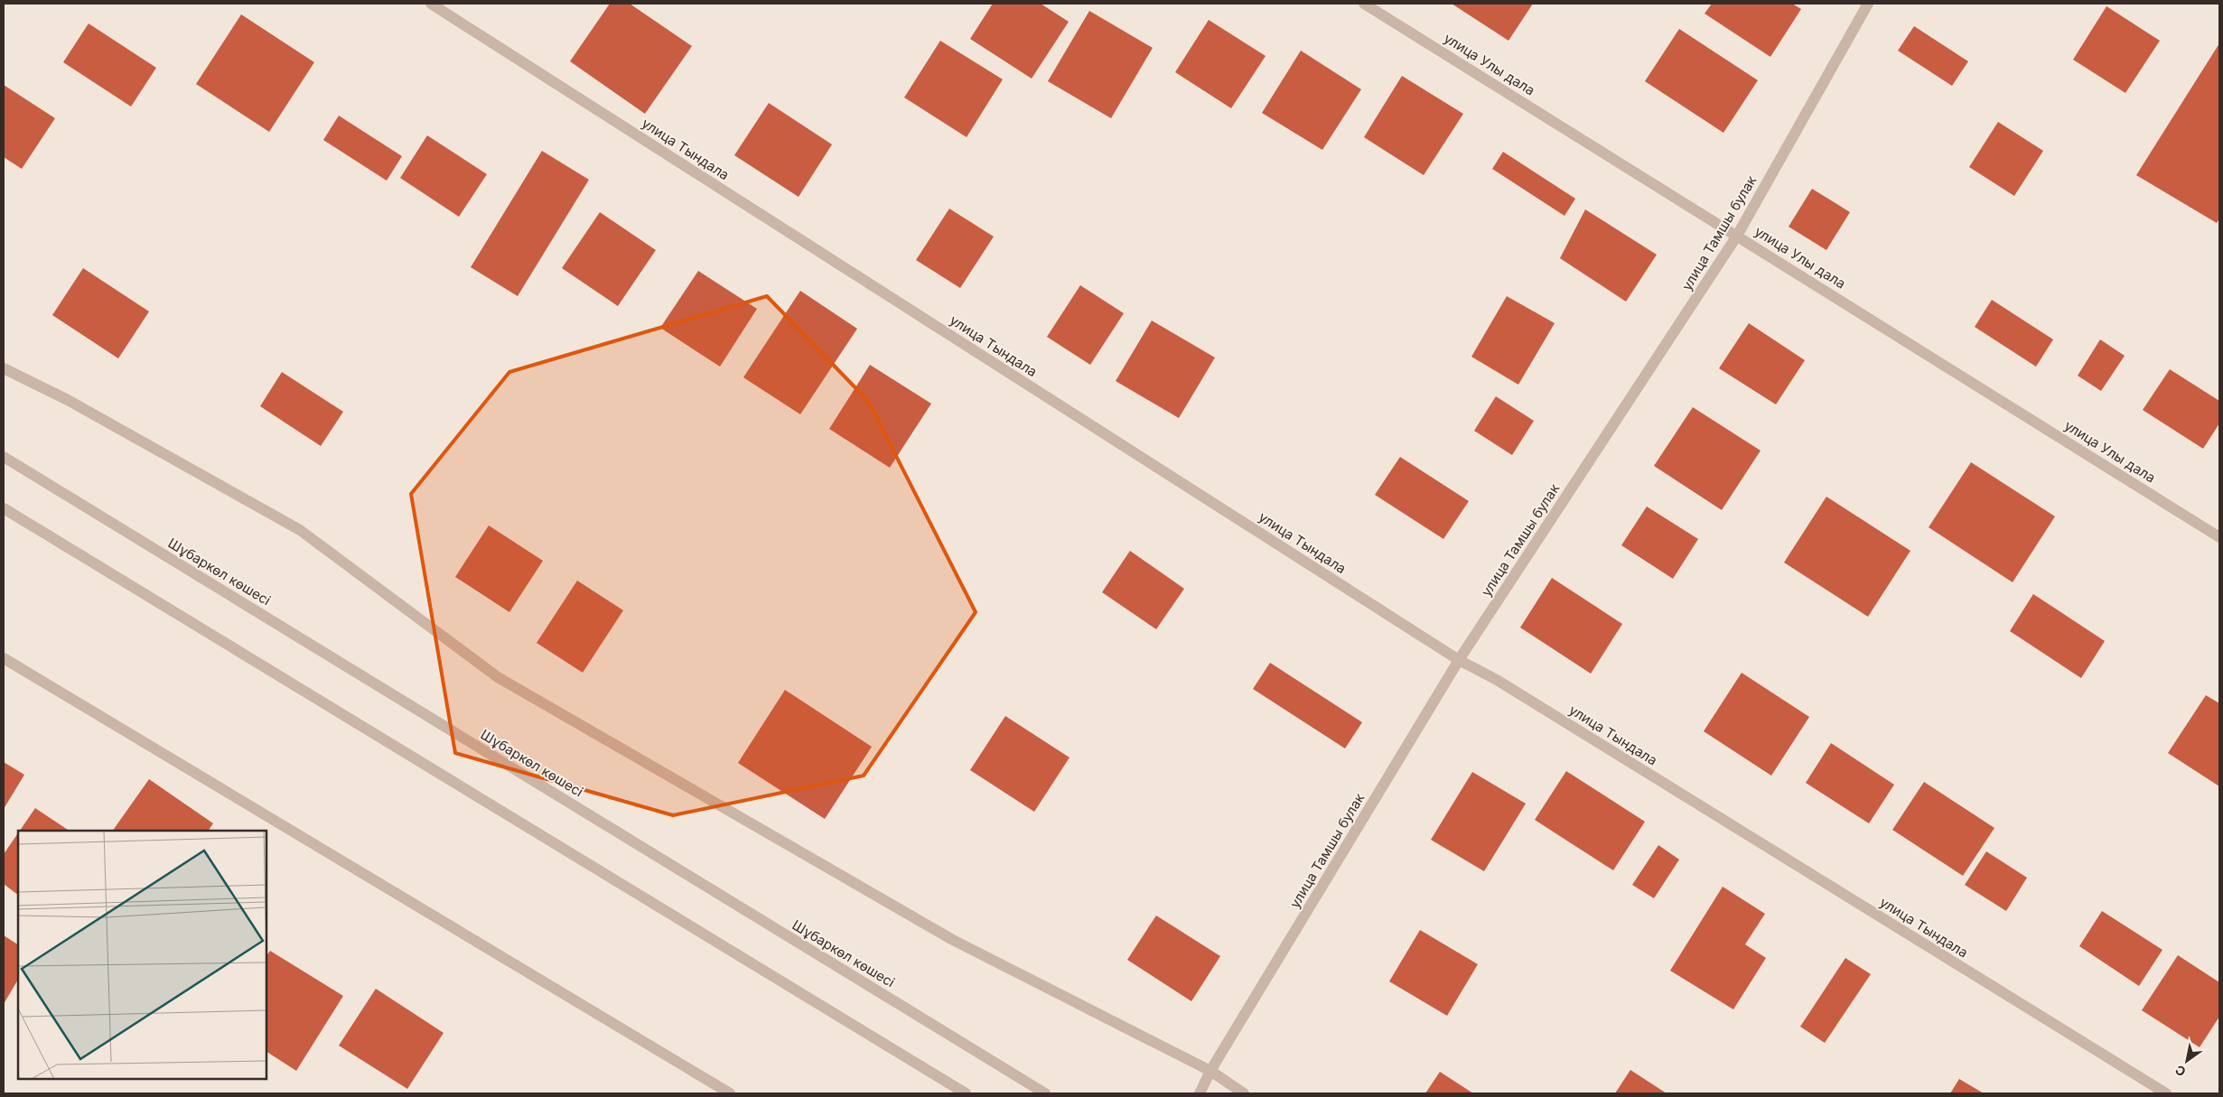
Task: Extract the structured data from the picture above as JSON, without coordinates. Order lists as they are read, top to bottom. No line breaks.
{"streets":{"street":["улица Улы дала","улица Тындала","улица Тамшы булак","Шұбаркөл көшесі"]},"crossings":[["улица Улы дала","улица Тамшы булак"],["улица Тындала","улица Тамшы булак"]],"north":"bottom left"}
